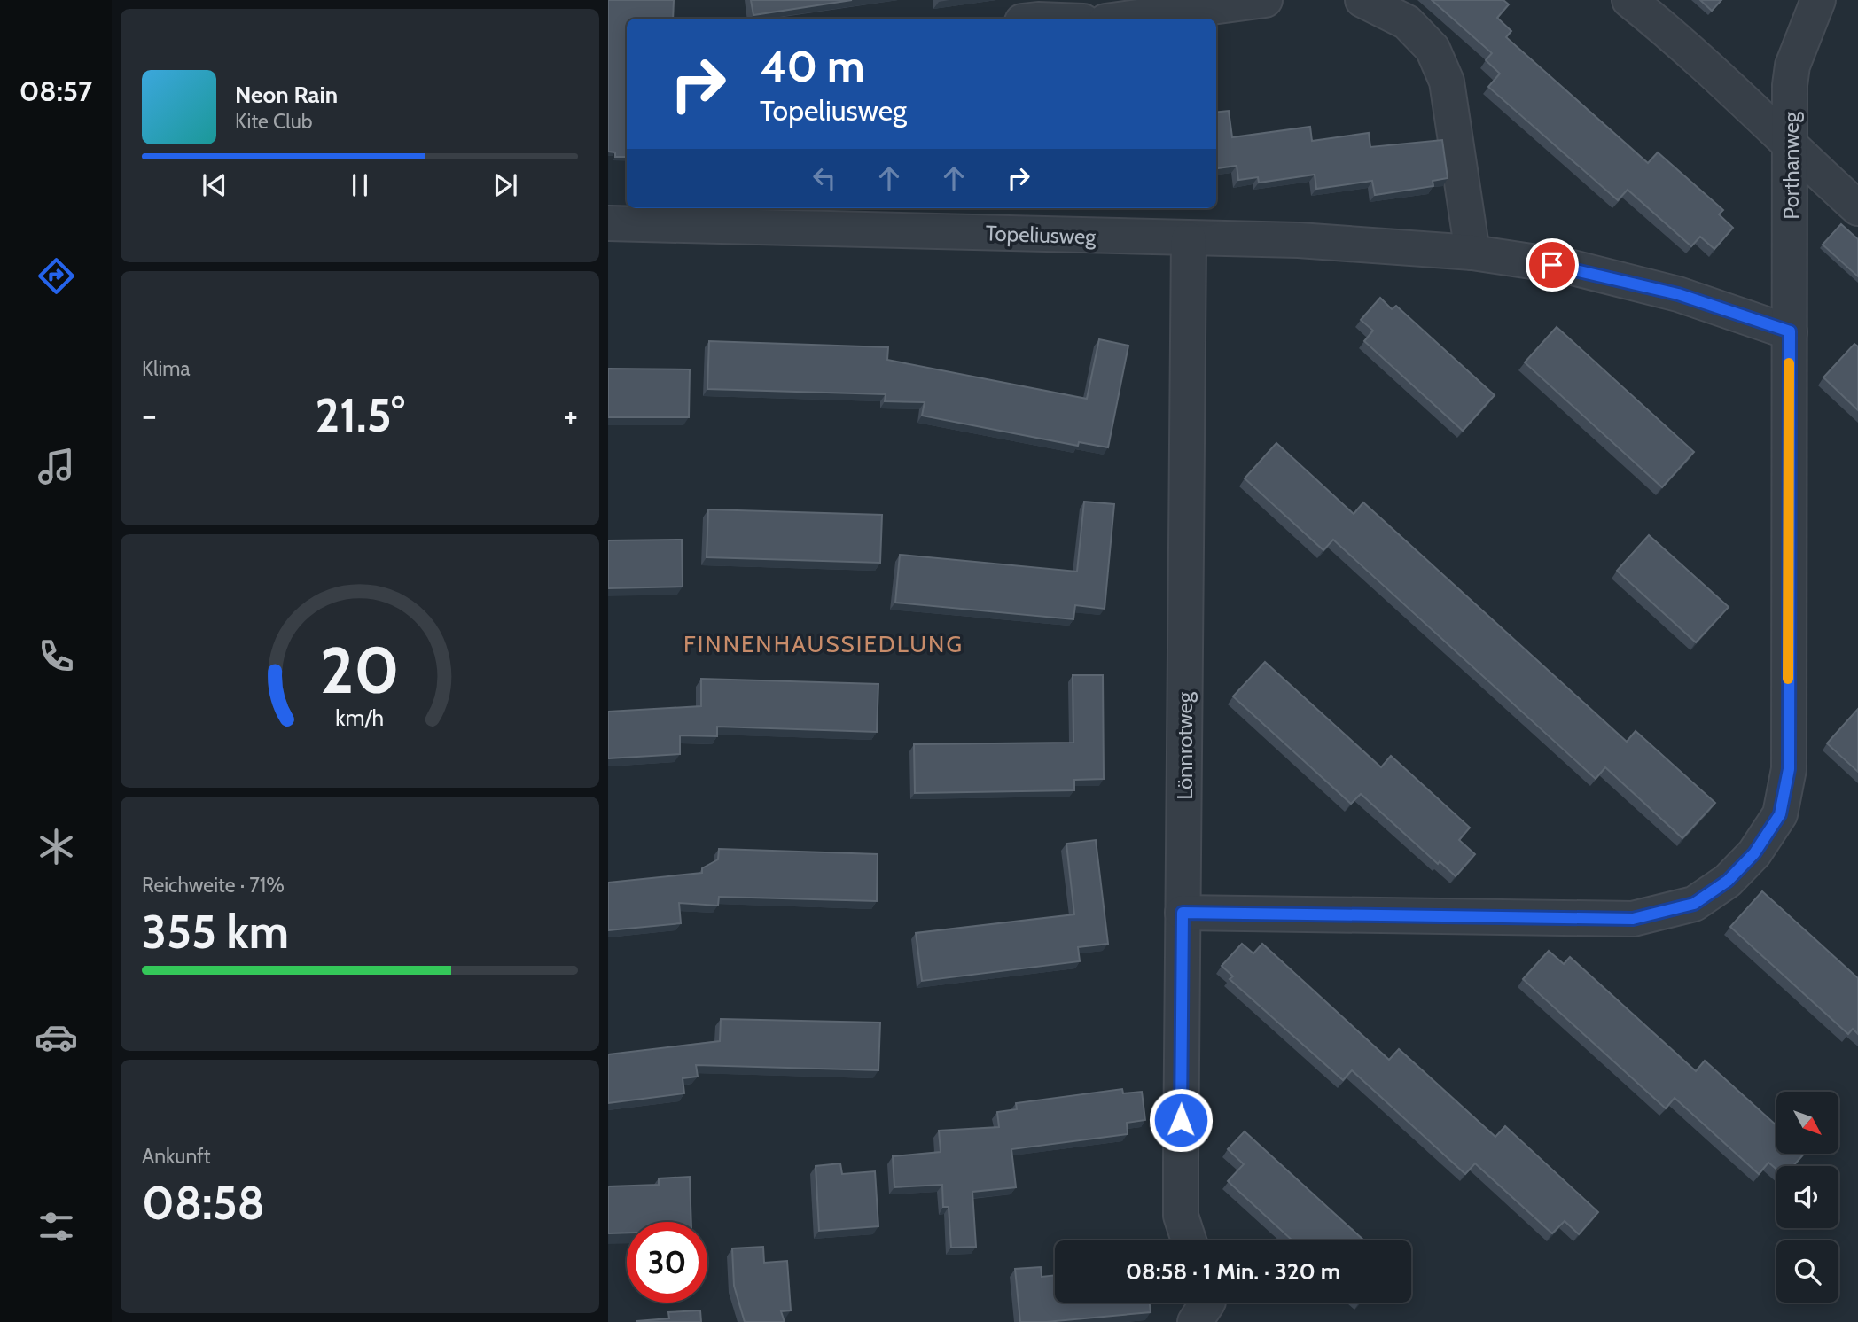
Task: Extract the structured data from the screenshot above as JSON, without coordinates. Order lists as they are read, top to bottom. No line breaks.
{"streets":{"street":["Porthanweg","Topeliusweg","Lönnrotweg"]},"crossings":[["Porthanweg","Topeliusweg"],["Topeliusweg","Lönnrotweg"]],"districts":["FINNENHAUSSIEDLUNG"],"north":"bottom right","page":{"tabs":"08:57","turn":["40 m","Topeliusweg"],"song":["Neon Rain","Kite Club"],"tile":["Klima",["Reichweite · 71%","355 km"],["Ankunft","08:58"]],"heat":["−","21.5°","+"],"limit":"30","trip":"08:58 · 1 Min. · 320 m","gauge":["20","km/h"]}}
